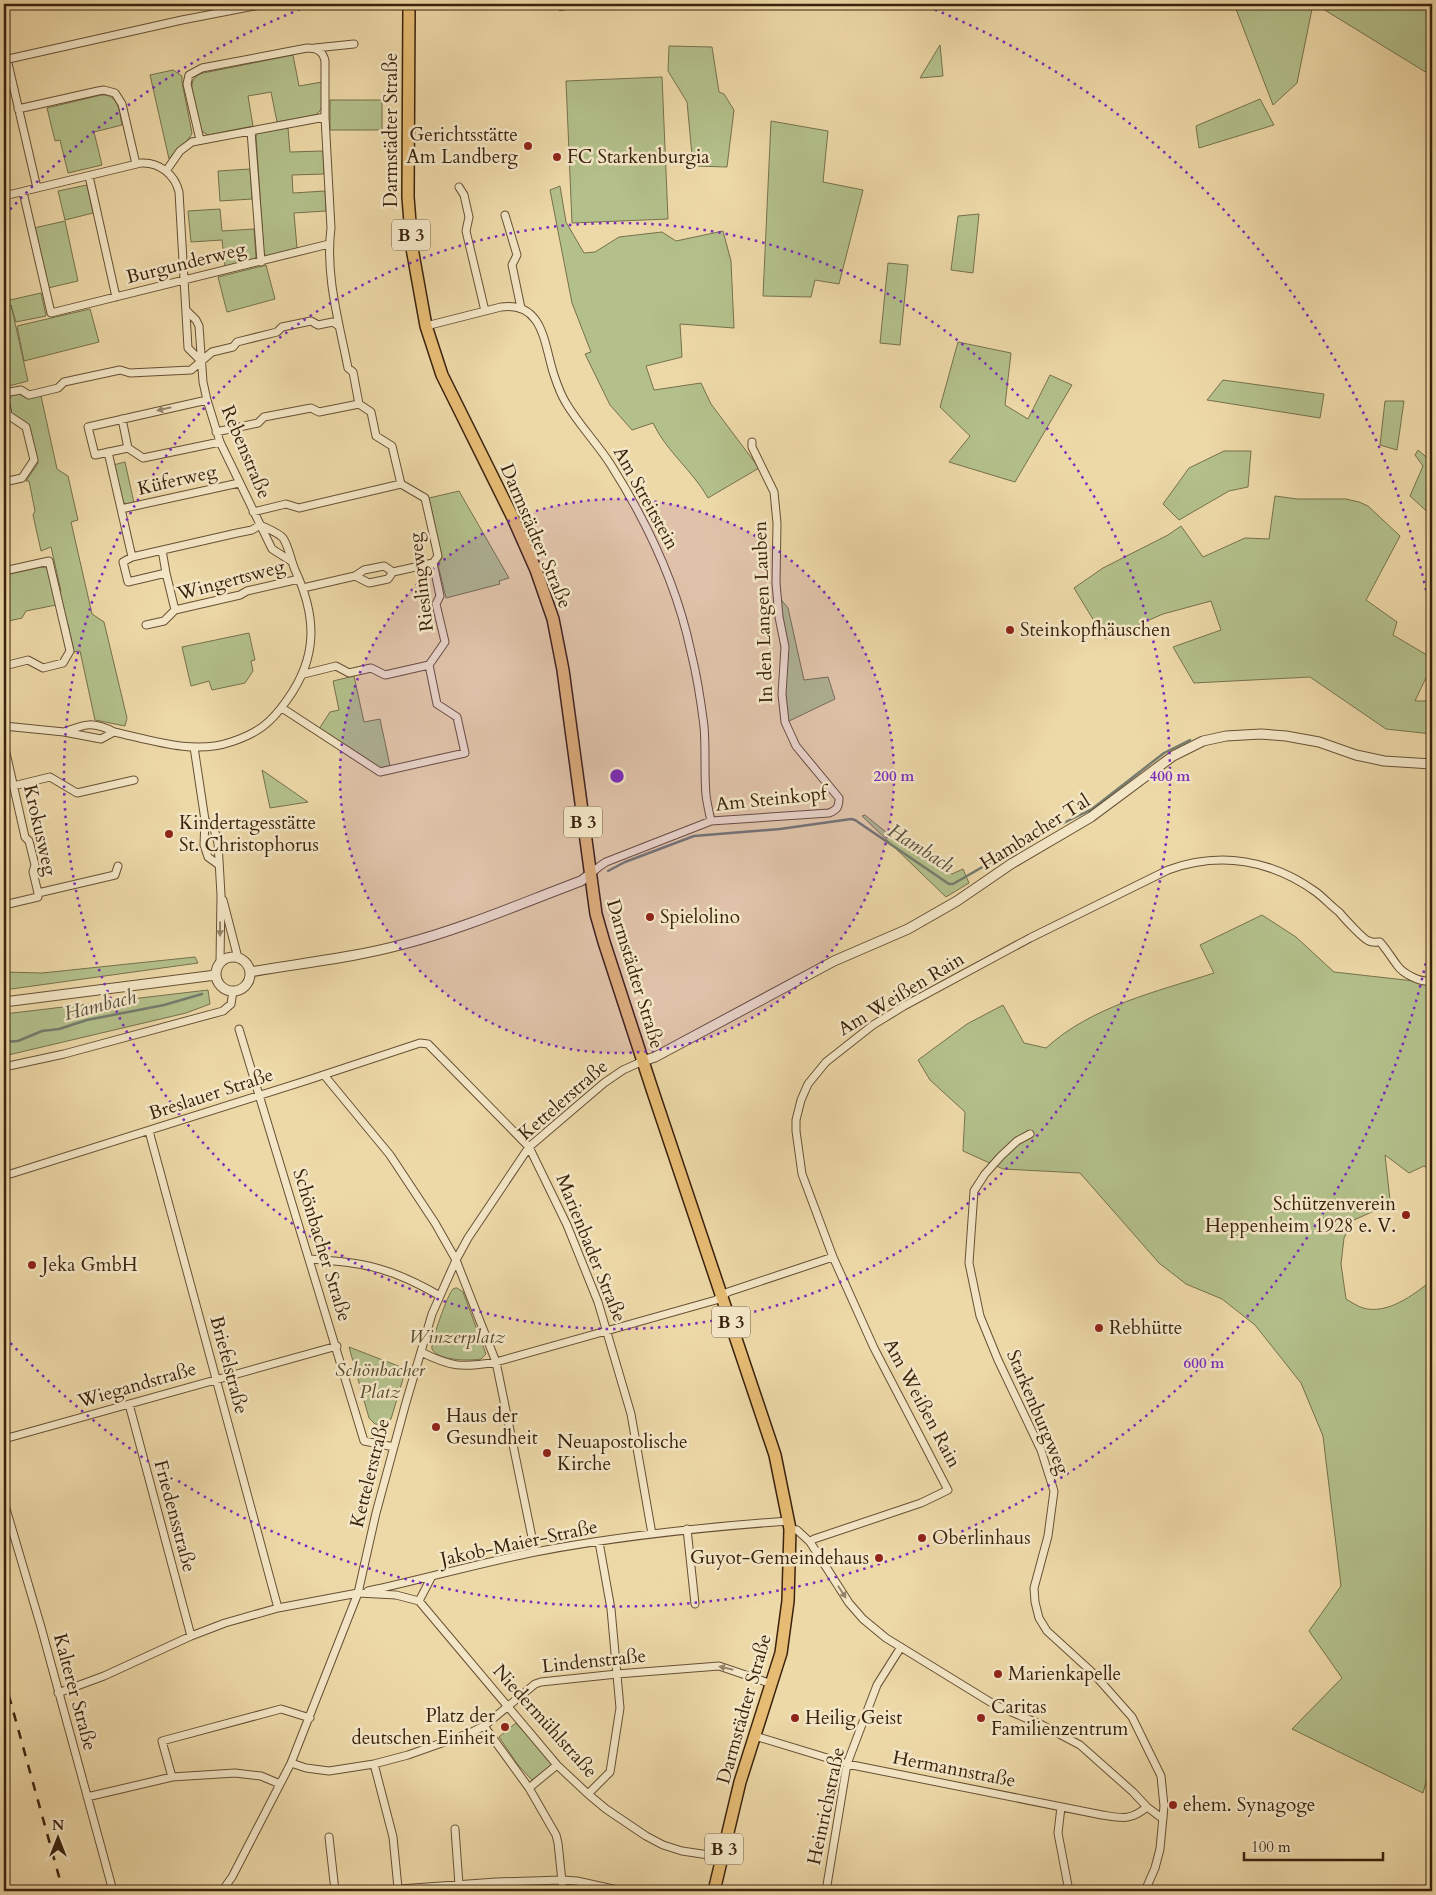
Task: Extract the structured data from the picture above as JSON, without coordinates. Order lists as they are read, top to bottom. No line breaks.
{"streets":{"main road":["Darmstädter Straße","B 3"],"street":["Burgunderweg","Rebenstraße","Küferweg","Am Streitstein","Wingertsweg","Rieslingweg","In den Langen Lauben","Am Steinkopf","Krokusweg","Hambacher Tal","Am Weißen Rain","Breslauer Straße","Kettelerstraße","Schönbacher Straße","Marienbader Straße","Briefelstraße","Wiegandstraße","Starkenburgweg","Friedensstraße","Jakob-Maier-Straße","Lindenstraße","Kalterer Straße","Niedermühlstraße","Hermannstraße","Heinrichstraße"]},"crossings":[["Darmstädter Straße","Am Steinkopf"],["Darmstädter Straße","Hambacher Tal"],["Darmstädter Straße","Kettelerstraße"],["Darmstädter Straße","Jakob-Maier-Straße"],["Darmstädter Straße","Lindenstraße"],["Darmstädter Straße","Niedermühlstraße"],["Darmstädter Straße","Hermannstraße"],["Burgunderweg","Rebenstraße"],["Rebenstraße","Küferweg"],["Rebenstraße","Wingertsweg"],["Am Streitstein","Am Steinkopf"],["In den Langen Lauben","Am Steinkopf"],["Hambacher Tal","Kettelerstraße"],["Breslauer Straße","Schönbacher Straße"],["Breslauer Straße","Marienbader Straße"],["Breslauer Straße","Briefelstraße"],["Kettelerstraße","Schönbacher Straße"],["Kettelerstraße","Marienbader Straße"],["Kettelerstraße","Jakob-Maier-Straße"],["Kettelerstraße","Lindenstraße"],["Schönbacher Straße","Wiegandstraße"],["Marienbader Straße","Jakob-Maier-Straße"],["Briefelstraße","Wiegandstraße"],["Wiegandstraße","Friedensstraße"],["Lindenstraße","Niedermühlstraße"],["Hermannstraße","Heinrichstraße"]],"water":["Hambach"],"parks":["Winzerplatz","Schönbacher Platz"],"places":["Gerichtsstätte Am Landberg","FC Starkenburgia","Steinkopfhäuschen","Kindertagesstätte St. Christophorus","Spielolino","Schützenverein Heppenheim 1928 e. V.","Jeka GmbH","Rebhütte","Haus der Gesundheit","Neuapostolische Kirche","Oberlinhaus","Guyot-Gemeindehaus","Marienkapelle","Heilig Geist","Caritas Familienzentrum","Platz der deutschen Einheit","ehem. Synagoge"],"scale_bar":"100 m","north":"top","rings":["200 m","400 m","600 m"]}
